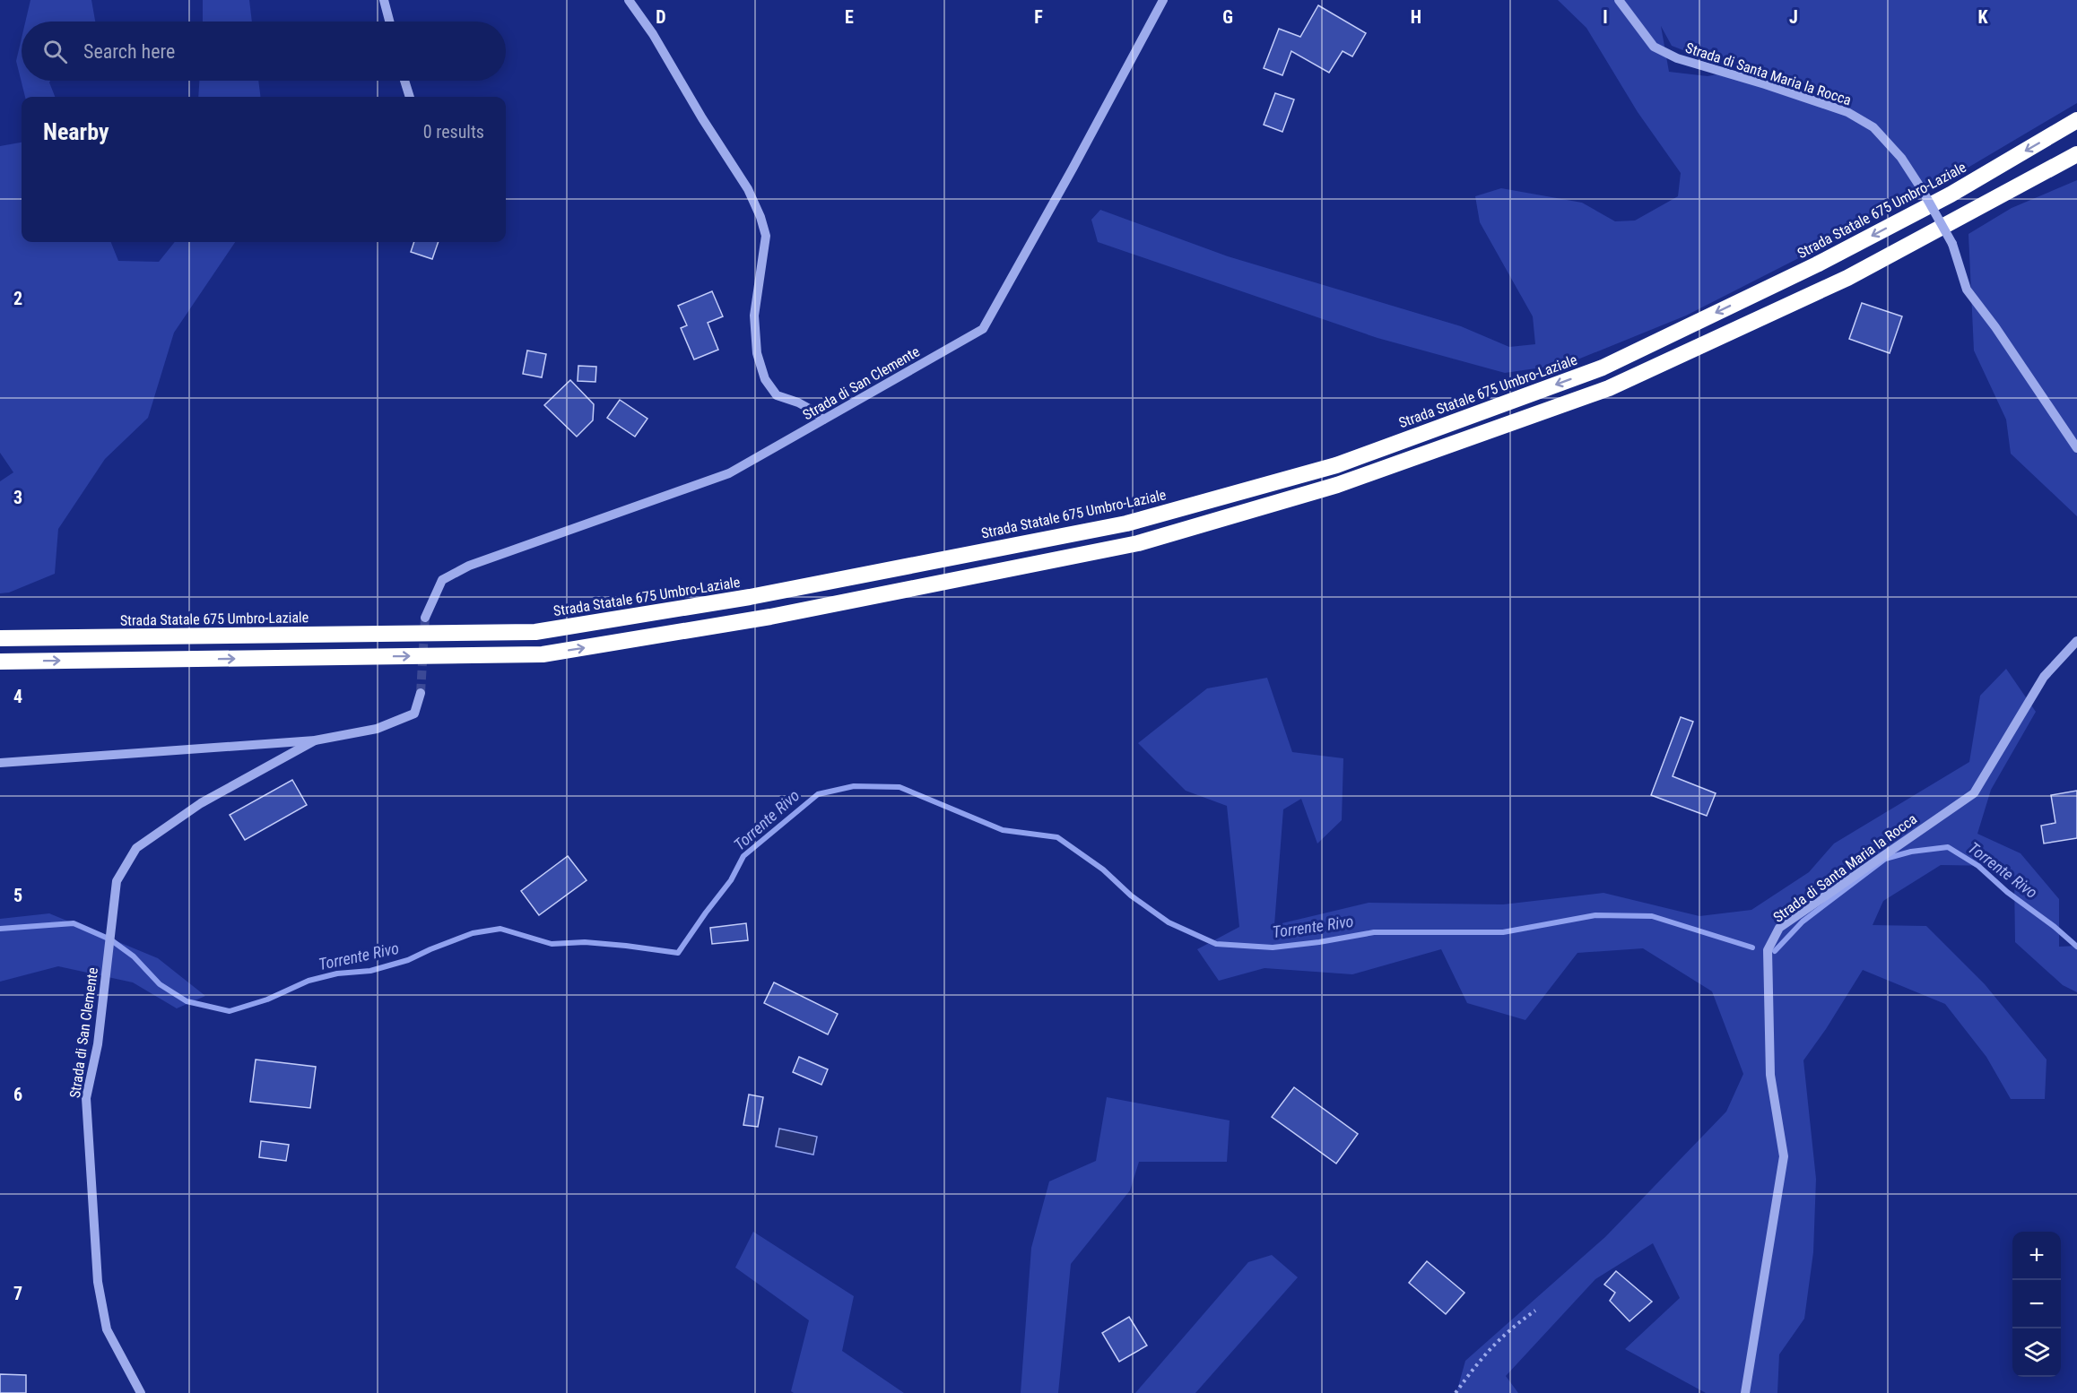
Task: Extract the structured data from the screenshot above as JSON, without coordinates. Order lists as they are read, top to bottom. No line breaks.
{"streets":{"highway":["Strada Statale 675 Umbro-Laziale"],"street":["Strada di Santa Maria la Rocca","Strada di San Clemente"]},"water":["Torrente Rivo"],"page":{"search":"Search here","heading":["Nearby","0 results"],"map_buttons":["+","−"]},"grid":{"columns":["D","E","F","G","H","I","J","K"],"rows":["2","3","4","5","6","7"]}}
